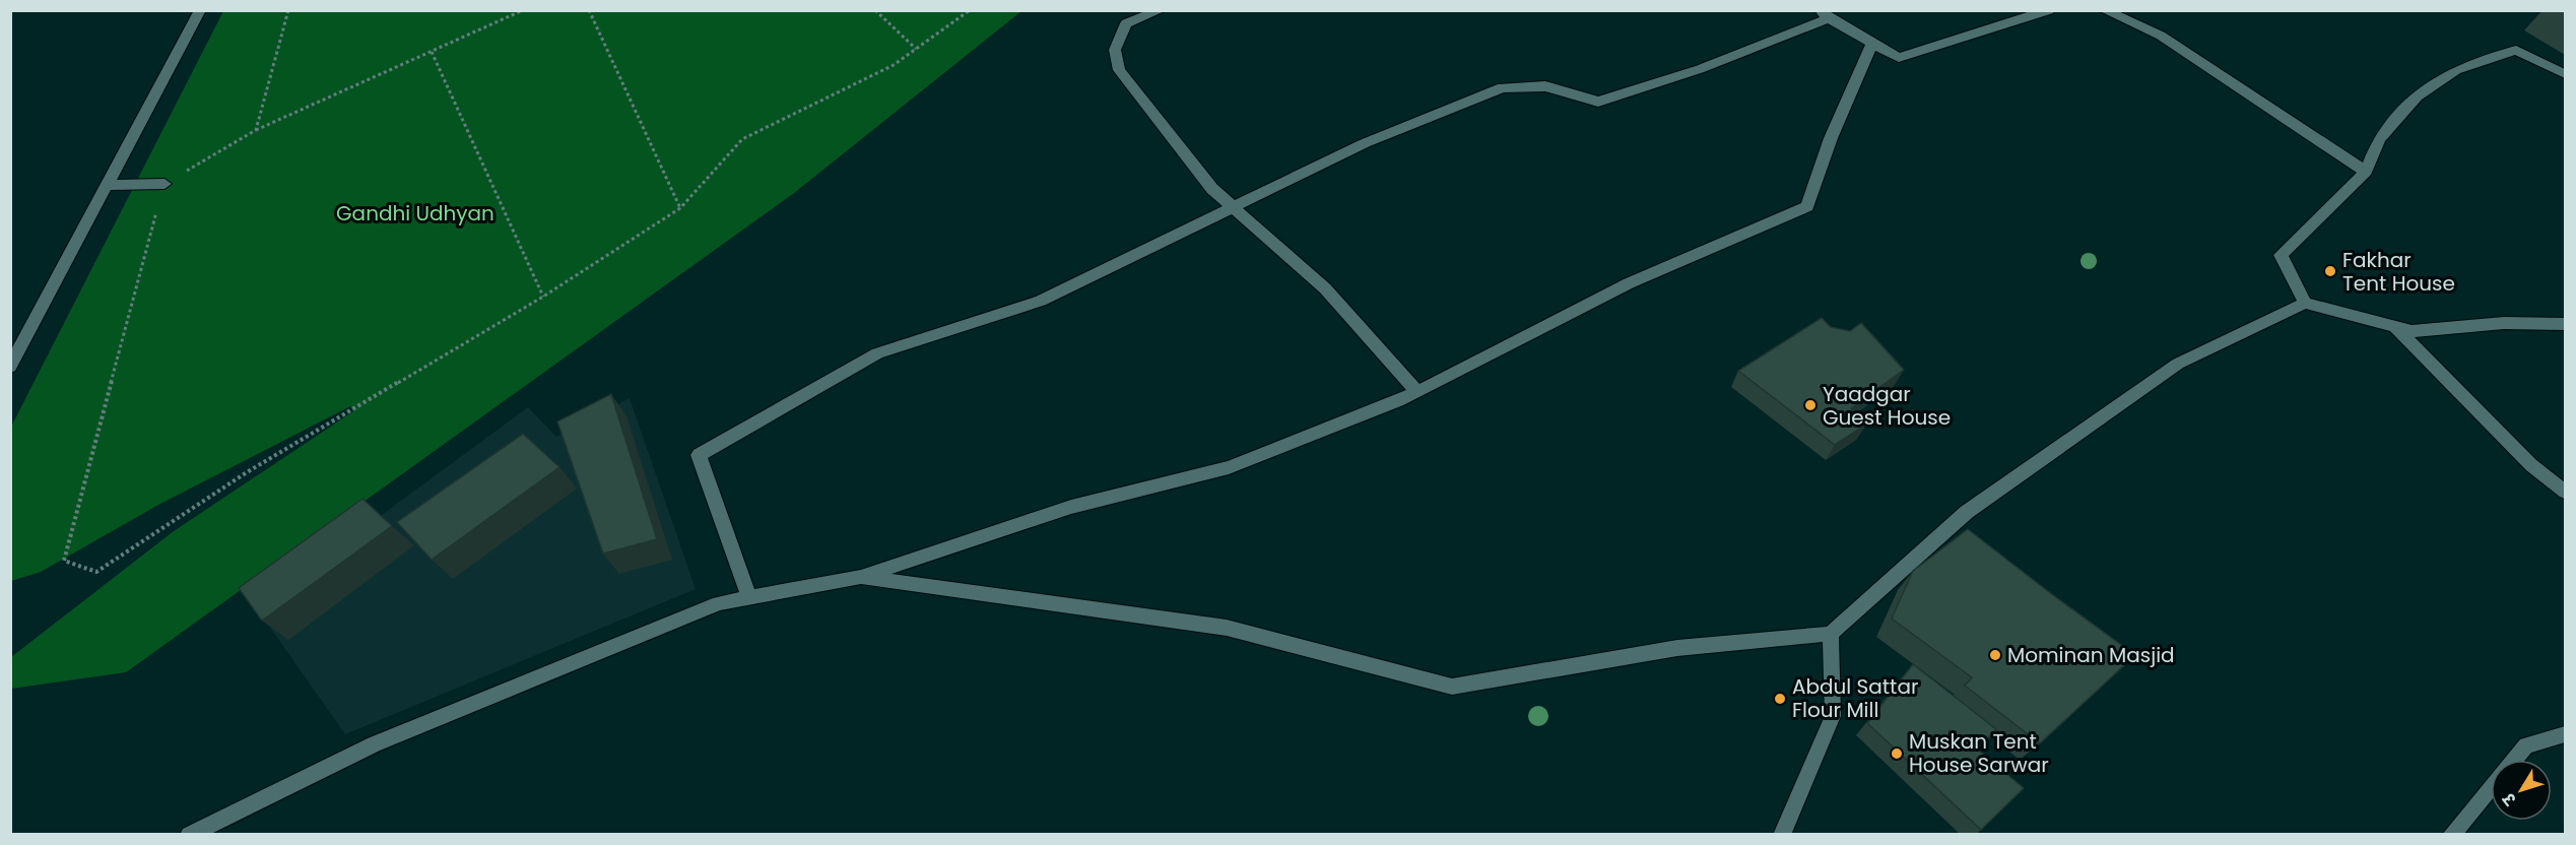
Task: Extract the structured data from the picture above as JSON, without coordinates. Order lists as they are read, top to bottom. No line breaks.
{"parks":["Gandhi Udhyan"],"places":["Fakhar Tent House","Yaadgar Guest House","Mominan Masjid","Abdul Sattar Flour Mill","Muskan Tent House Sarwar"],"north":"bottom left"}
